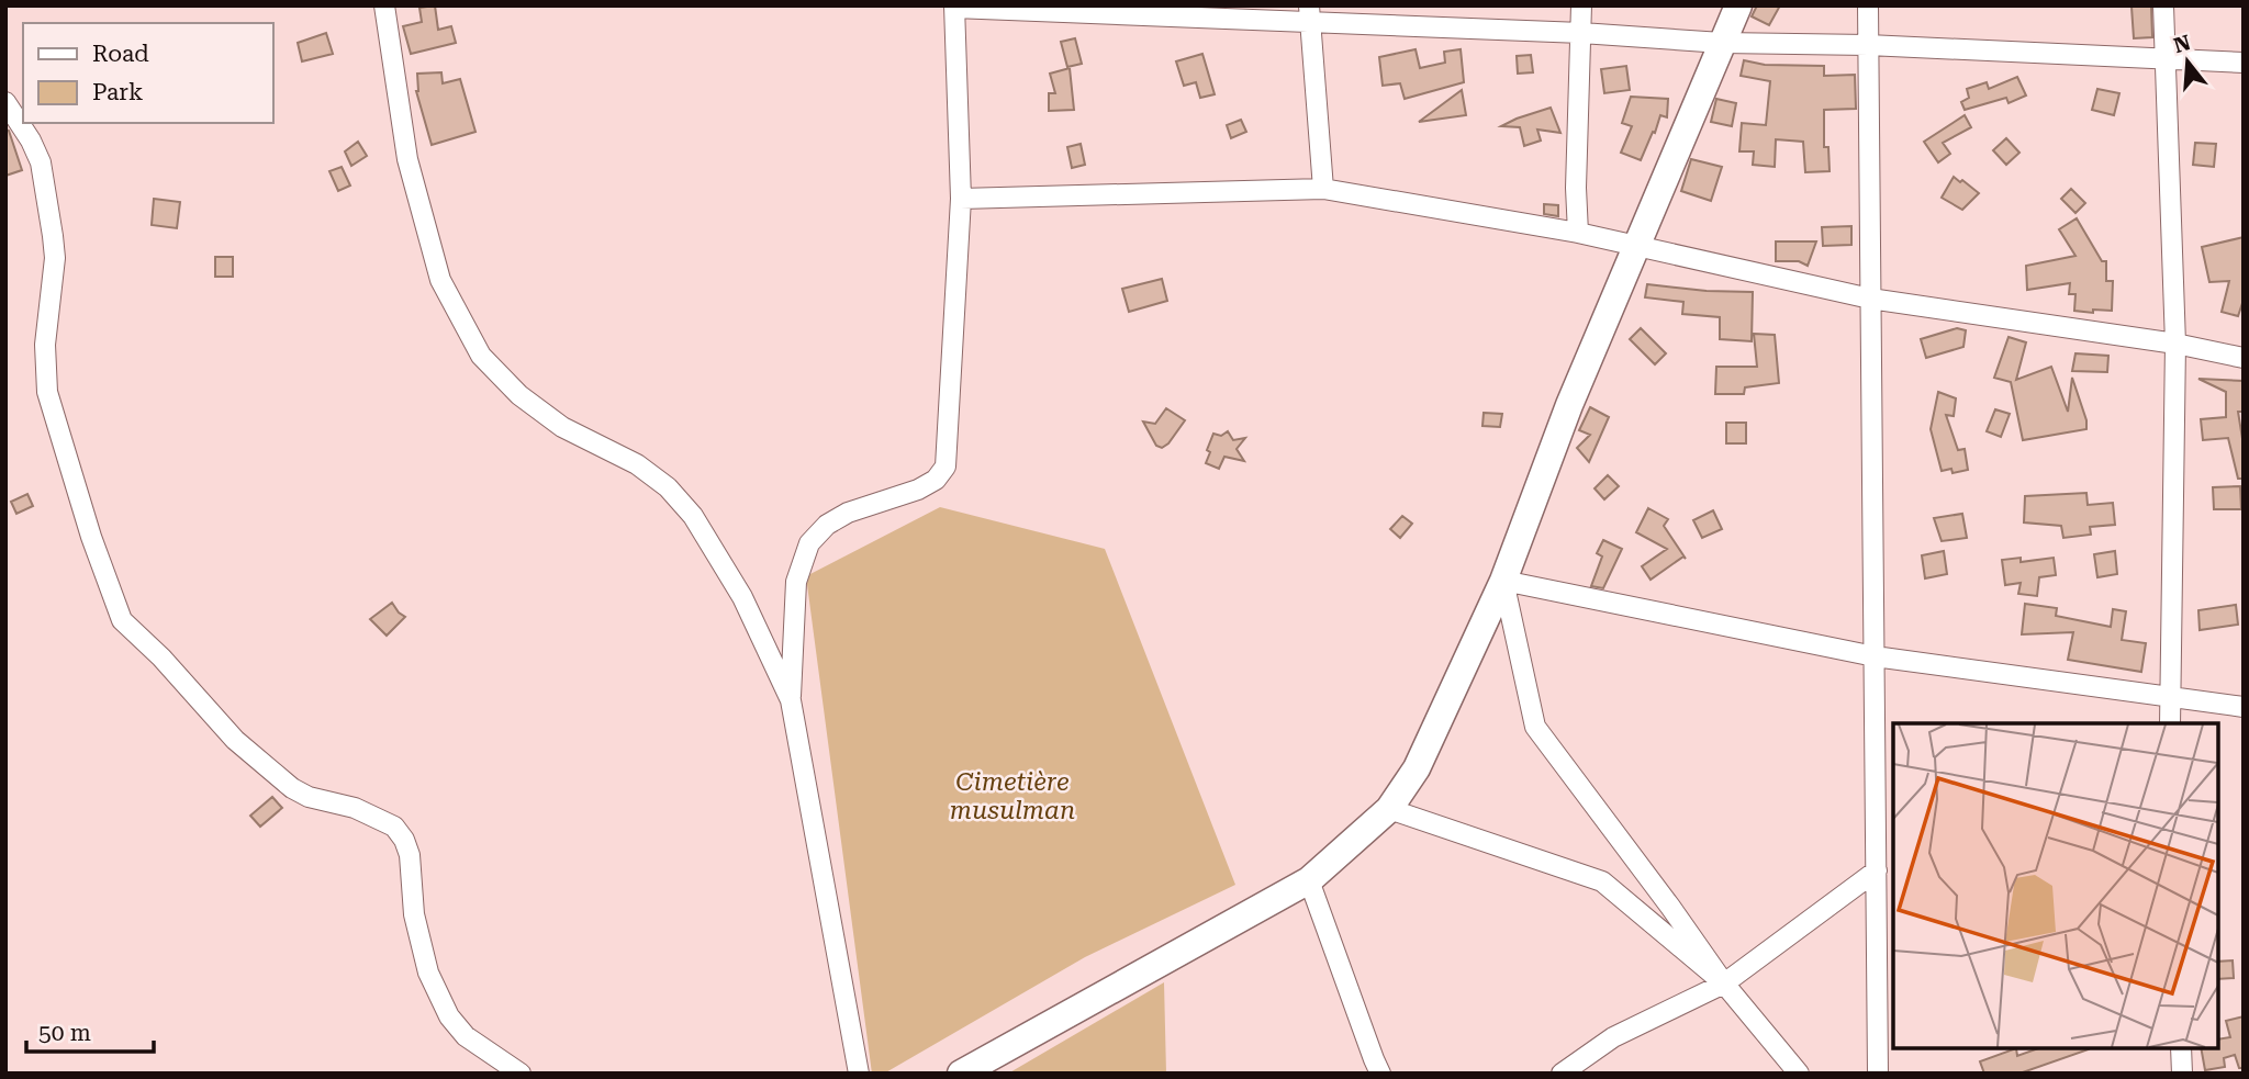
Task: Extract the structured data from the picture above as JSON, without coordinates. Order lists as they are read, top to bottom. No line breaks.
{"parks":["Cimetière musulman"],"legend":["Road","Park"],"scale_bar":"50 m","north":"top"}
